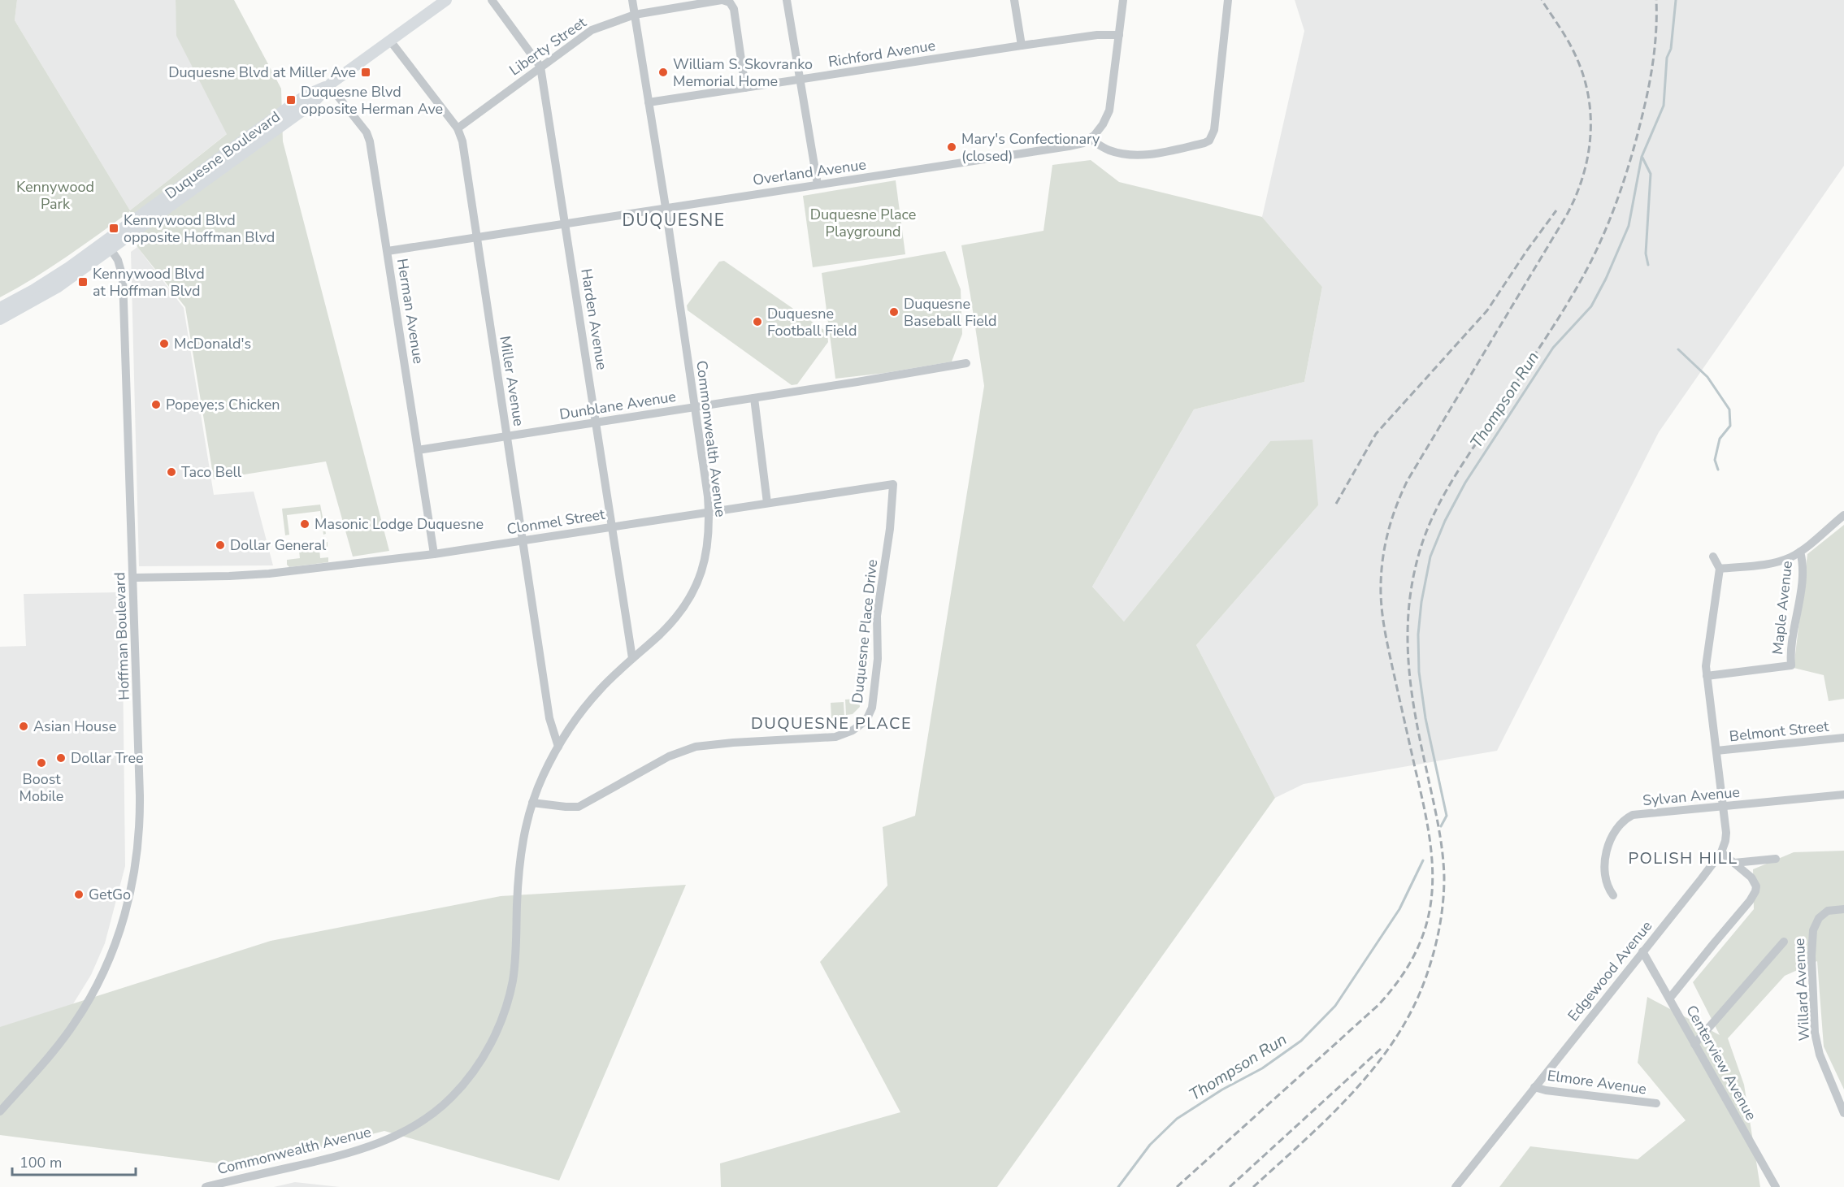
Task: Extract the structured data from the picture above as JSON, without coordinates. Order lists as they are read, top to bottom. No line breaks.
{"streets":{"main road":["Duquesne Boulevard"],"street":["Liberty Street","Richford Avenue","Overland Avenue","Herman Avenue","Harden Avenue","Miller Avenue","Dunblane Avenue","Commonwealth Avenue","Clonmel Street","Maple Avenue","Duquesne Place Drive","Hoffman Boulevard","Belmont Street","Sylvan Avenue","Edgewood Avenue","Willard Avenue","Centerview Avenue","Elmore Avenue"]},"crossings":[["Liberty Street","Richford Avenue"],["Liberty Street","Harden Avenue"],["Liberty Street","Miller Avenue"],["Liberty Street","Commonwealth Avenue"],["Richford Avenue","Commonwealth Avenue"],["Duquesne Boulevard","Herman Avenue"],["Duquesne Boulevard","Miller Avenue"],["Duquesne Boulevard","Hoffman Boulevard"],["Overland Avenue","Herman Avenue"],["Overland Avenue","Harden Avenue"],["Overland Avenue","Miller Avenue"],["Overland Avenue","Commonwealth Avenue"],["Herman Avenue","Dunblane Avenue"],["Herman Avenue","Clonmel Street"],["Harden Avenue","Dunblane Avenue"],["Harden Avenue","Commonwealth Avenue"],["Harden Avenue","Clonmel Street"],["Miller Avenue","Dunblane Avenue"],["Miller Avenue","Commonwealth Avenue"],["Miller Avenue","Clonmel Street"],["Dunblane Avenue","Commonwealth Avenue"],["Commonwealth Avenue","Clonmel Street"],["Commonwealth Avenue","Duquesne Place Drive"],["Clonmel Street","Duquesne Place Drive"],["Clonmel Street","Hoffman Boulevard"],["Maple Avenue","Edgewood Avenue"],["Belmont Street","Edgewood Avenue"],["Sylvan Avenue","Edgewood Avenue"],["Edgewood Avenue","Centerview Avenue"],["Edgewood Avenue","Elmore Avenue"]],"districts":["DUQUESNE","DUQUESNE PLACE","POLISH HILL"],"water":["Thompson Run"],"parks":["Kennywood Park","Duquesne Place Playground"],"places":{"transit":["Duquesne Blvd at Miller Ave","Duquesne Blvd opposite Herman Ave","Kennywood Blvd opposite Hoffman Blvd","Kennywood Blvd at Hoffman Blvd"],"other":["William S. Skovranko Memorial Home","Mary's Confectionary (closed)","Duquesne Baseball Field","Duquesne Football Field","McDonald's","Popeye;s Chicken","Taco Bell","Masonic Lodge Duquesne","Dollar General","Asian House","Dollar Tree","Boost Mobile","GetGo"]},"scale_bar":"100 m"}
